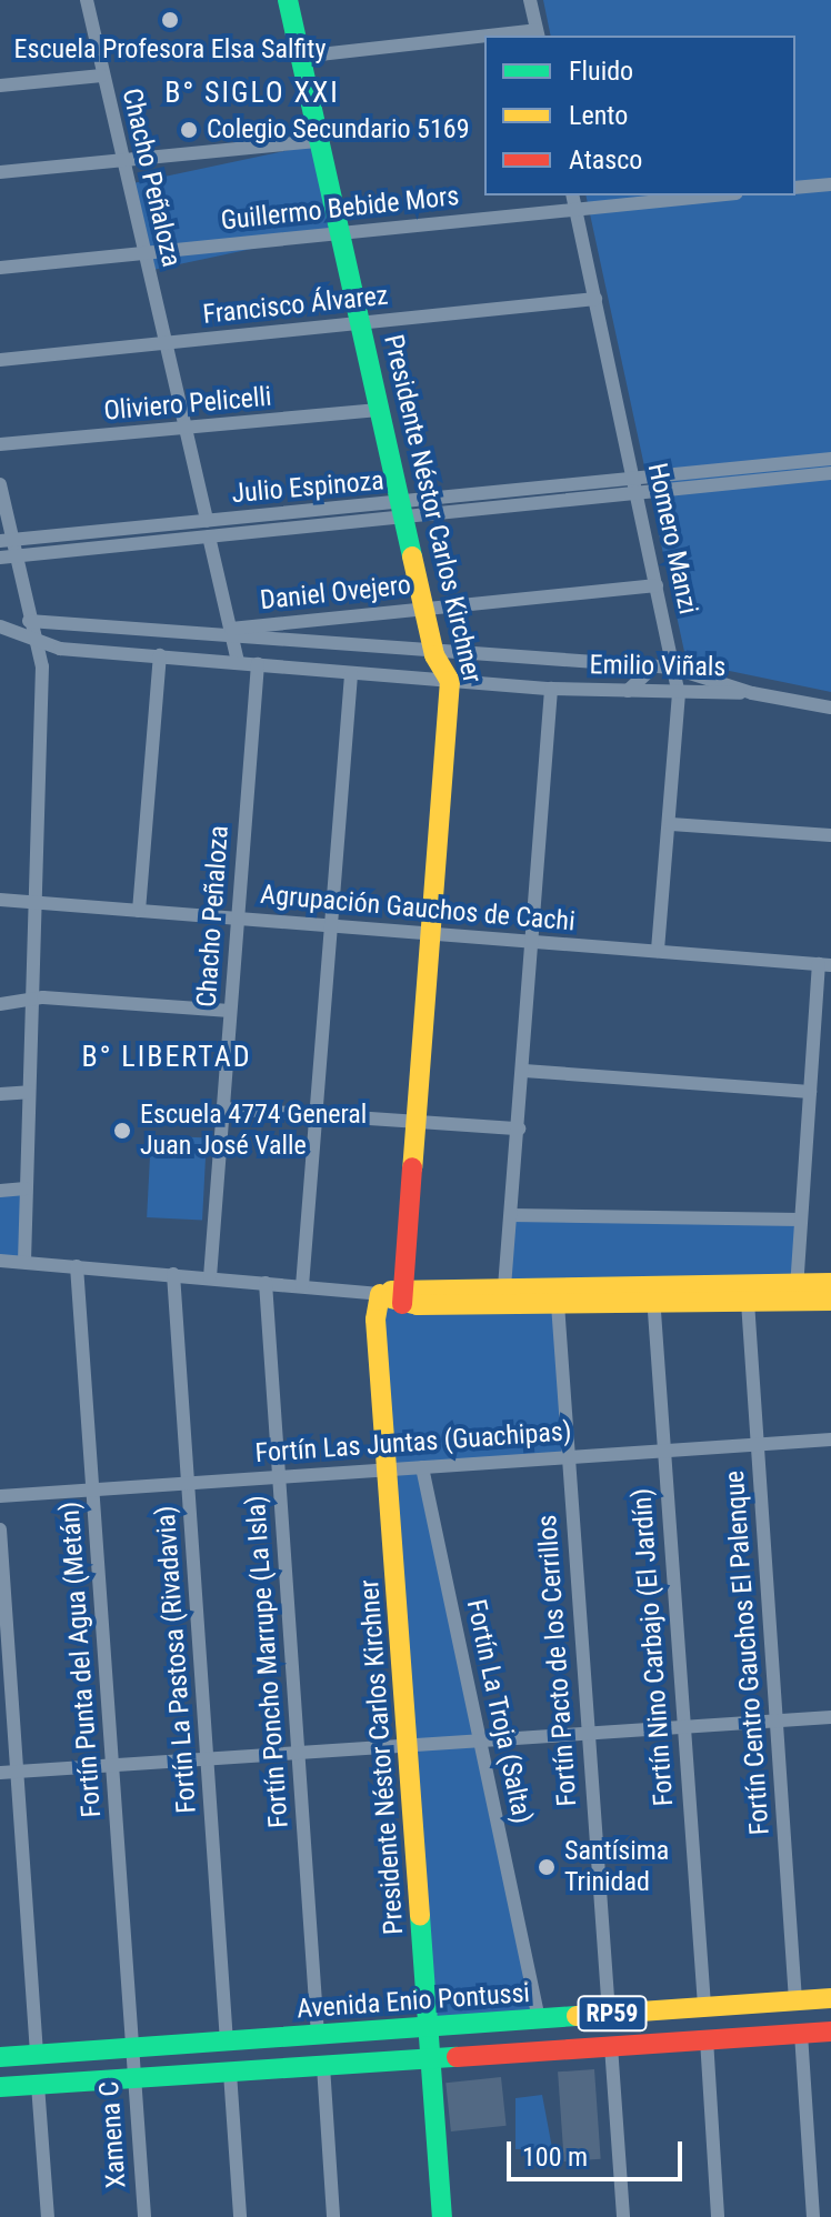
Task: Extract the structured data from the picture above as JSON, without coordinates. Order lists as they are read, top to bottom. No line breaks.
{"streets":{"street":["Chacho Peñaloza","Guillermo Bebide Mors","Francisco Álvarez","Oliviero Pelicelli","Julio Espinoza","Presidente Néstor Carlos Kirchner","Homero Manzi","Daniel Ovejero","Emilio Viñals","Agrupación Gauchos de Cachi","Fortín Las Juntas (Guachipas)","Fortín Nino Carbajo (El Jardín)","Fortín Centro Gauchos El Palenque","Fortín Punta del Agua (Metán)","Fortín La Pastosa (Rivadavia)","Fortín Pacto de los Cerrillos","Fortín Poncho Marrupe (La Isla)","Fortín La Troja (Salta)","Avenida Enio Pontussi","RP59","Xamena C"]},"crossings":[["Chacho Peñaloza","Guillermo Bebide Mors"],["Chacho Peñaloza","Francisco Álvarez"],["Chacho Peñaloza","Oliviero Pelicelli"],["Chacho Peñaloza","Julio Espinoza"],["Chacho Peñaloza","Emilio Viñals"],["Chacho Peñaloza","Agrupación Gauchos de Cachi"],["Guillermo Bebide Mors","Presidente Néstor Carlos Kirchner"],["Guillermo Bebide Mors","Homero Manzi"],["Francisco Álvarez","Presidente Néstor Carlos Kirchner"],["Francisco Álvarez","Homero Manzi"],["Oliviero Pelicelli","Presidente Néstor Carlos Kirchner"],["Julio Espinoza","Presidente Néstor Carlos Kirchner"],["Julio Espinoza","Homero Manzi"],["Presidente Néstor Carlos Kirchner","Daniel Ovejero"],["Presidente Néstor Carlos Kirchner","Emilio Viñals"],["Presidente Néstor Carlos Kirchner","Agrupación Gauchos de Cachi"],["Presidente Néstor Carlos Kirchner","Fortín Las Juntas (Guachipas)"],["Presidente Néstor Carlos Kirchner","Avenida Enio Pontussi"],["Presidente Néstor Carlos Kirchner","RP59"],["Homero Manzi","Daniel Ovejero"],["Homero Manzi","Emilio Viñals"],["Homero Manzi","Agrupación Gauchos de Cachi"],["Daniel Ovejero","Emilio Viñals"],["Fortín Las Juntas (Guachipas)","Fortín Nino Carbajo (El Jardín)"],["Fortín Las Juntas (Guachipas)","Fortín Centro Gauchos El Palenque"],["Fortín Las Juntas (Guachipas)","Fortín Punta del Agua (Metán)"],["Fortín Las Juntas (Guachipas)","Fortín La Pastosa (Rivadavia)"],["Fortín Las Juntas (Guachipas)","Fortín Pacto de los Cerrillos"],["Fortín Las Juntas (Guachipas)","Fortín Poncho Marrupe (La Isla)"],["Fortín Las Juntas (Guachipas)","Fortín La Troja (Salta)"],["Fortín Nino Carbajo (El Jardín)","Avenida Enio Pontussi"],["Fortín Centro Gauchos El Palenque","Avenida Enio Pontussi"],["Fortín Punta del Agua (Metán)","Avenida Enio Pontussi"],["Fortín Punta del Agua (Metán)","Xamena C"],["Fortín La Pastosa (Rivadavia)","Avenida Enio Pontussi"],["Fortín Pacto de los Cerrillos","Avenida Enio Pontussi"],["Fortín Poncho Marrupe (La Isla)","Avenida Enio Pontussi"],["Fortín La Troja (Salta)","Avenida Enio Pontussi"],["Avenida Enio Pontussi","Xamena C"],["RP59","Xamena C"]],"districts":["B° SIGLO XXI","B° LIBERTAD"],"places":["Escuela Profesora Elsa Salfity","Colegio Secundario 5169","Escuela 4774 General Juan José Valle","Santísima Trinidad"],"legend":["Fluido","Lento","Atasco"],"scale_bar":"100 m"}
